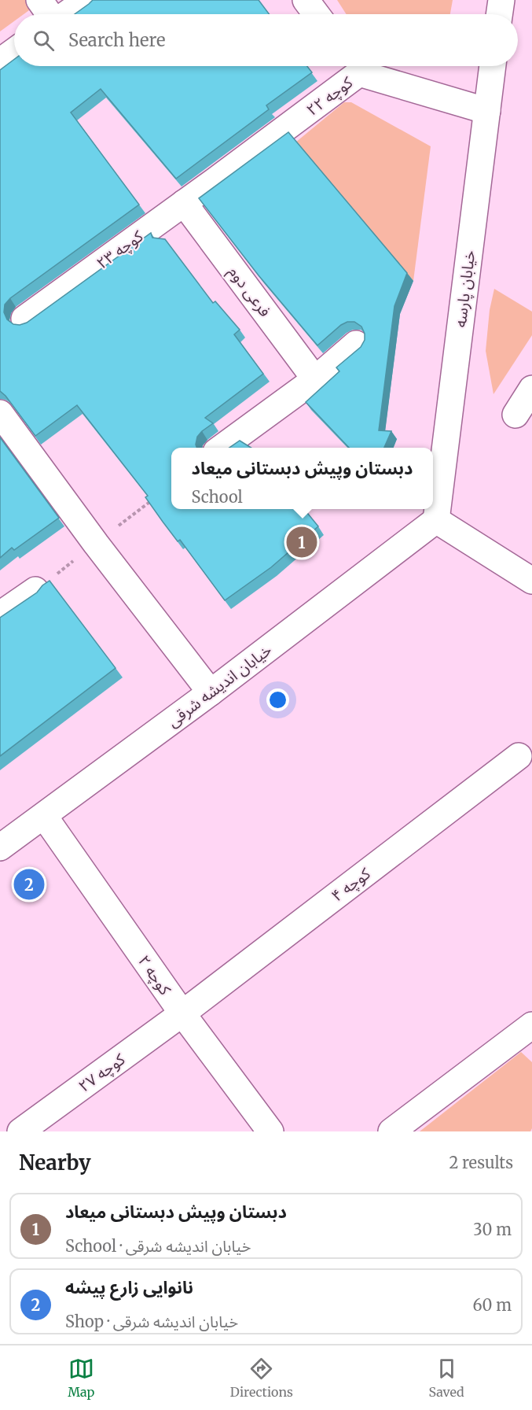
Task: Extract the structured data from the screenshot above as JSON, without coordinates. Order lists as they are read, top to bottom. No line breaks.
{"streets":{"street":["کوچه ۲۲","کوچه ۲۳","خیابان پارسه","فرعی دوم","خیابان اندیشه شرقی","کوچه ۴","کوچه ۲","کوچه ۲۷"]},"crossings":[["کوچه ۲۲","کوچه ۲۳"],["کوچه ۲۲","خیابان پارسه"],["کوچه ۲۳","فرعی دوم"],["خیابان پارسه","خیابان اندیشه شرقی"],["خیابان اندیشه شرقی","کوچه ۲"],["کوچه ۴","کوچه ۲"],["کوچه ۴","کوچه ۲۷"],["کوچه ۲","کوچه ۲۷"]],"page":{"search":"Search here","popup":["دبستان وپیش دبستانی میعاد","School"],"pins":["1","2"],"heading":["Nearby","2 results"],"list":[{"mark":"1","name":"دبستان وپیش دبستانی میعاد","note":"School · خیابان اندیشه شرقی","value":"30 m"},{"mark":"2","name":"نانوایی زارع پیشه","note":"Shop · خیابان اندیشه شرقی","value":"60 m"}],"nav":["Map","Directions","Saved"]}}
